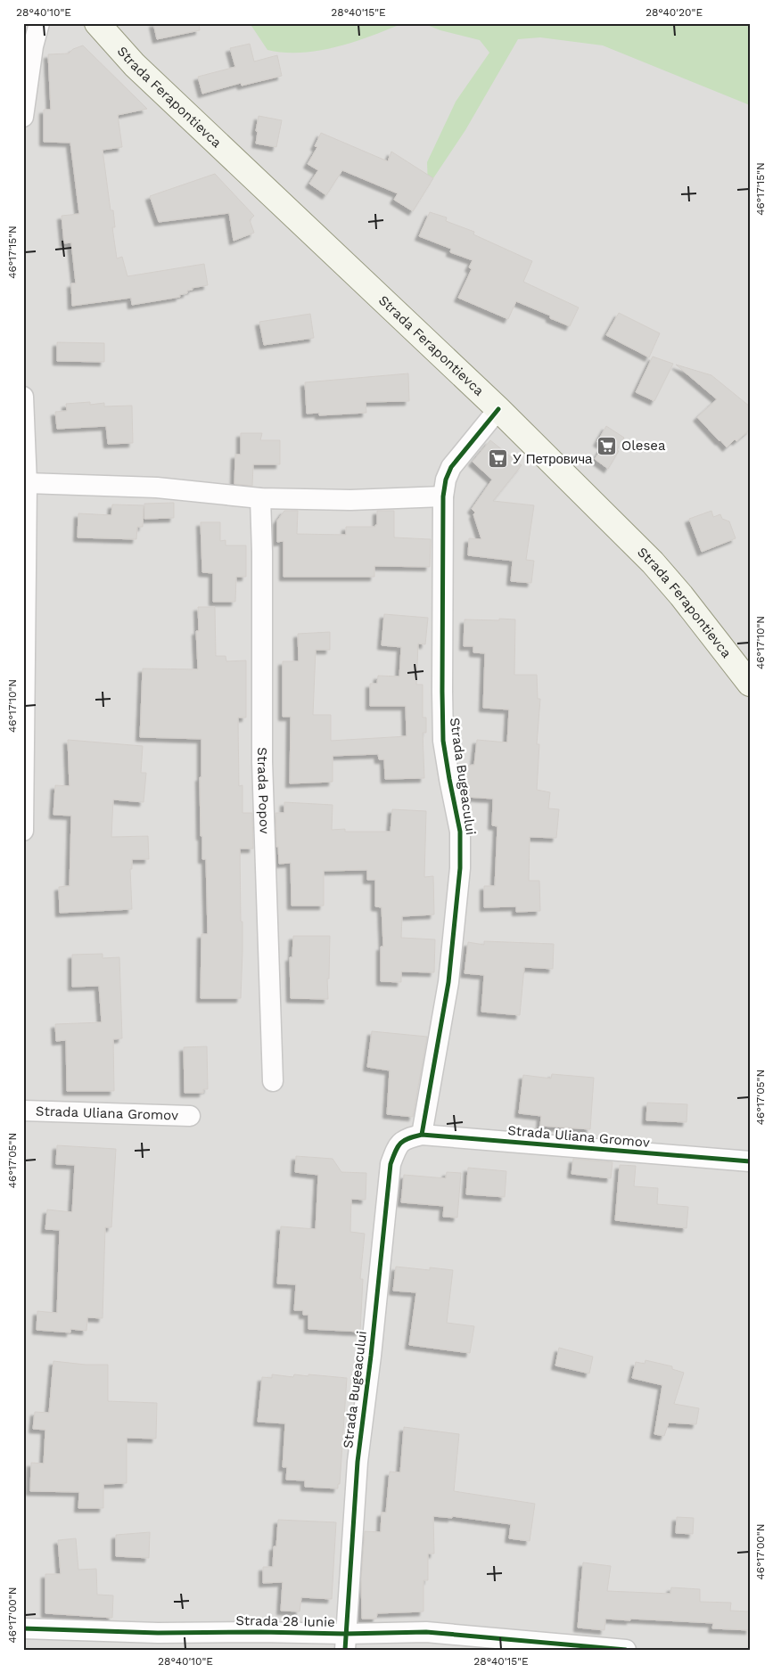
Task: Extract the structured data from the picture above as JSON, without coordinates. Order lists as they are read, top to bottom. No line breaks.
{"streets":{"main road":["Strada Ferapontievca"],"street":["Strada Bugeacului","Strada Popov","Strada Uliana Gromov","Strada 28 Iunie"]},"crossings":[["Strada Ferapontievca","Strada Bugeacului"],["Strada Bugeacului","Strada Uliana Gromov"],["Strada Bugeacului","Strada 28 Iunie"]],"places":{"supermarket":["Olesea","У Петровича"]},"coordinates":["28°40'10\"E","28°40'15\"E","28°40'20\"E","46°17'15\"N","46°17'10\"N","46°17'05\"N","46°17'00\"N"]}
